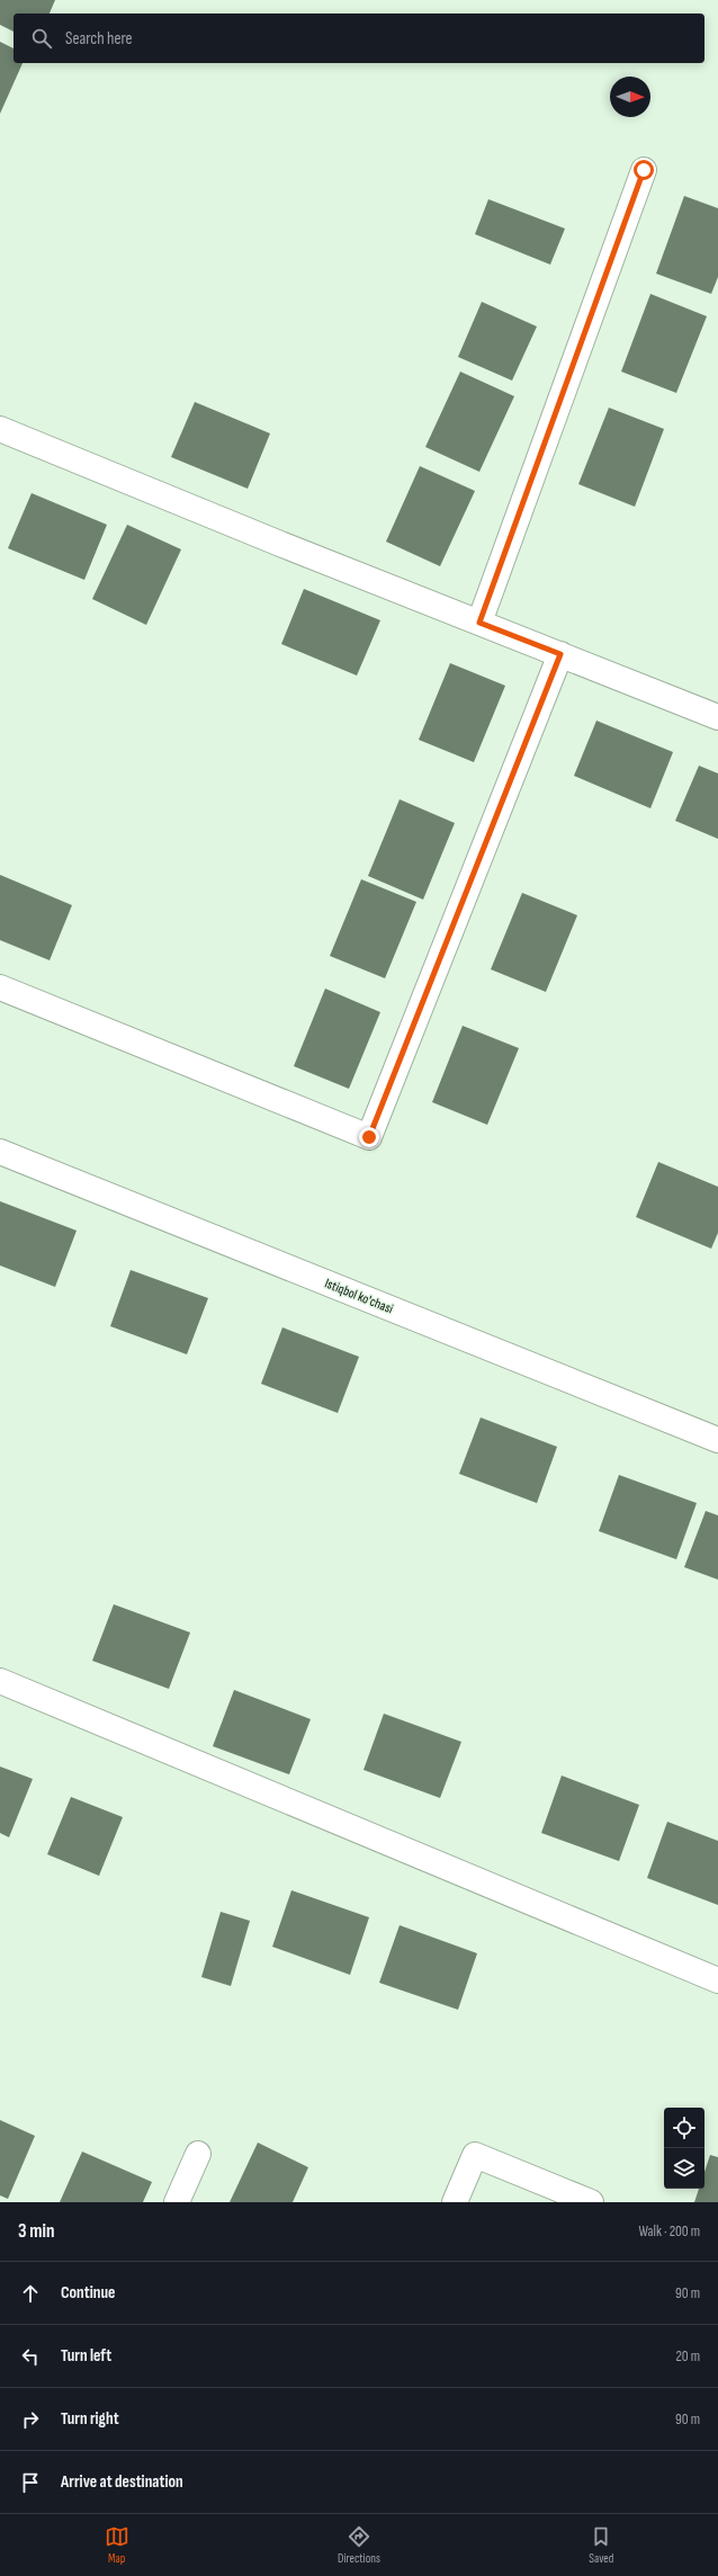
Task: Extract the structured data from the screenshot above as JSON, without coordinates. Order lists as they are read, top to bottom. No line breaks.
{"streets":{"street":["Istiqbol ko'chasi"]},"north":"right","page":{"search":"Search here","heading":["3 min","Walk · 200 m"],"list":[["Continue","90 m"],["Turn left","20 m"],["Turn right","90 m"],"Arrive at destination"],"nav":["Map","Directions","Saved"]}}
